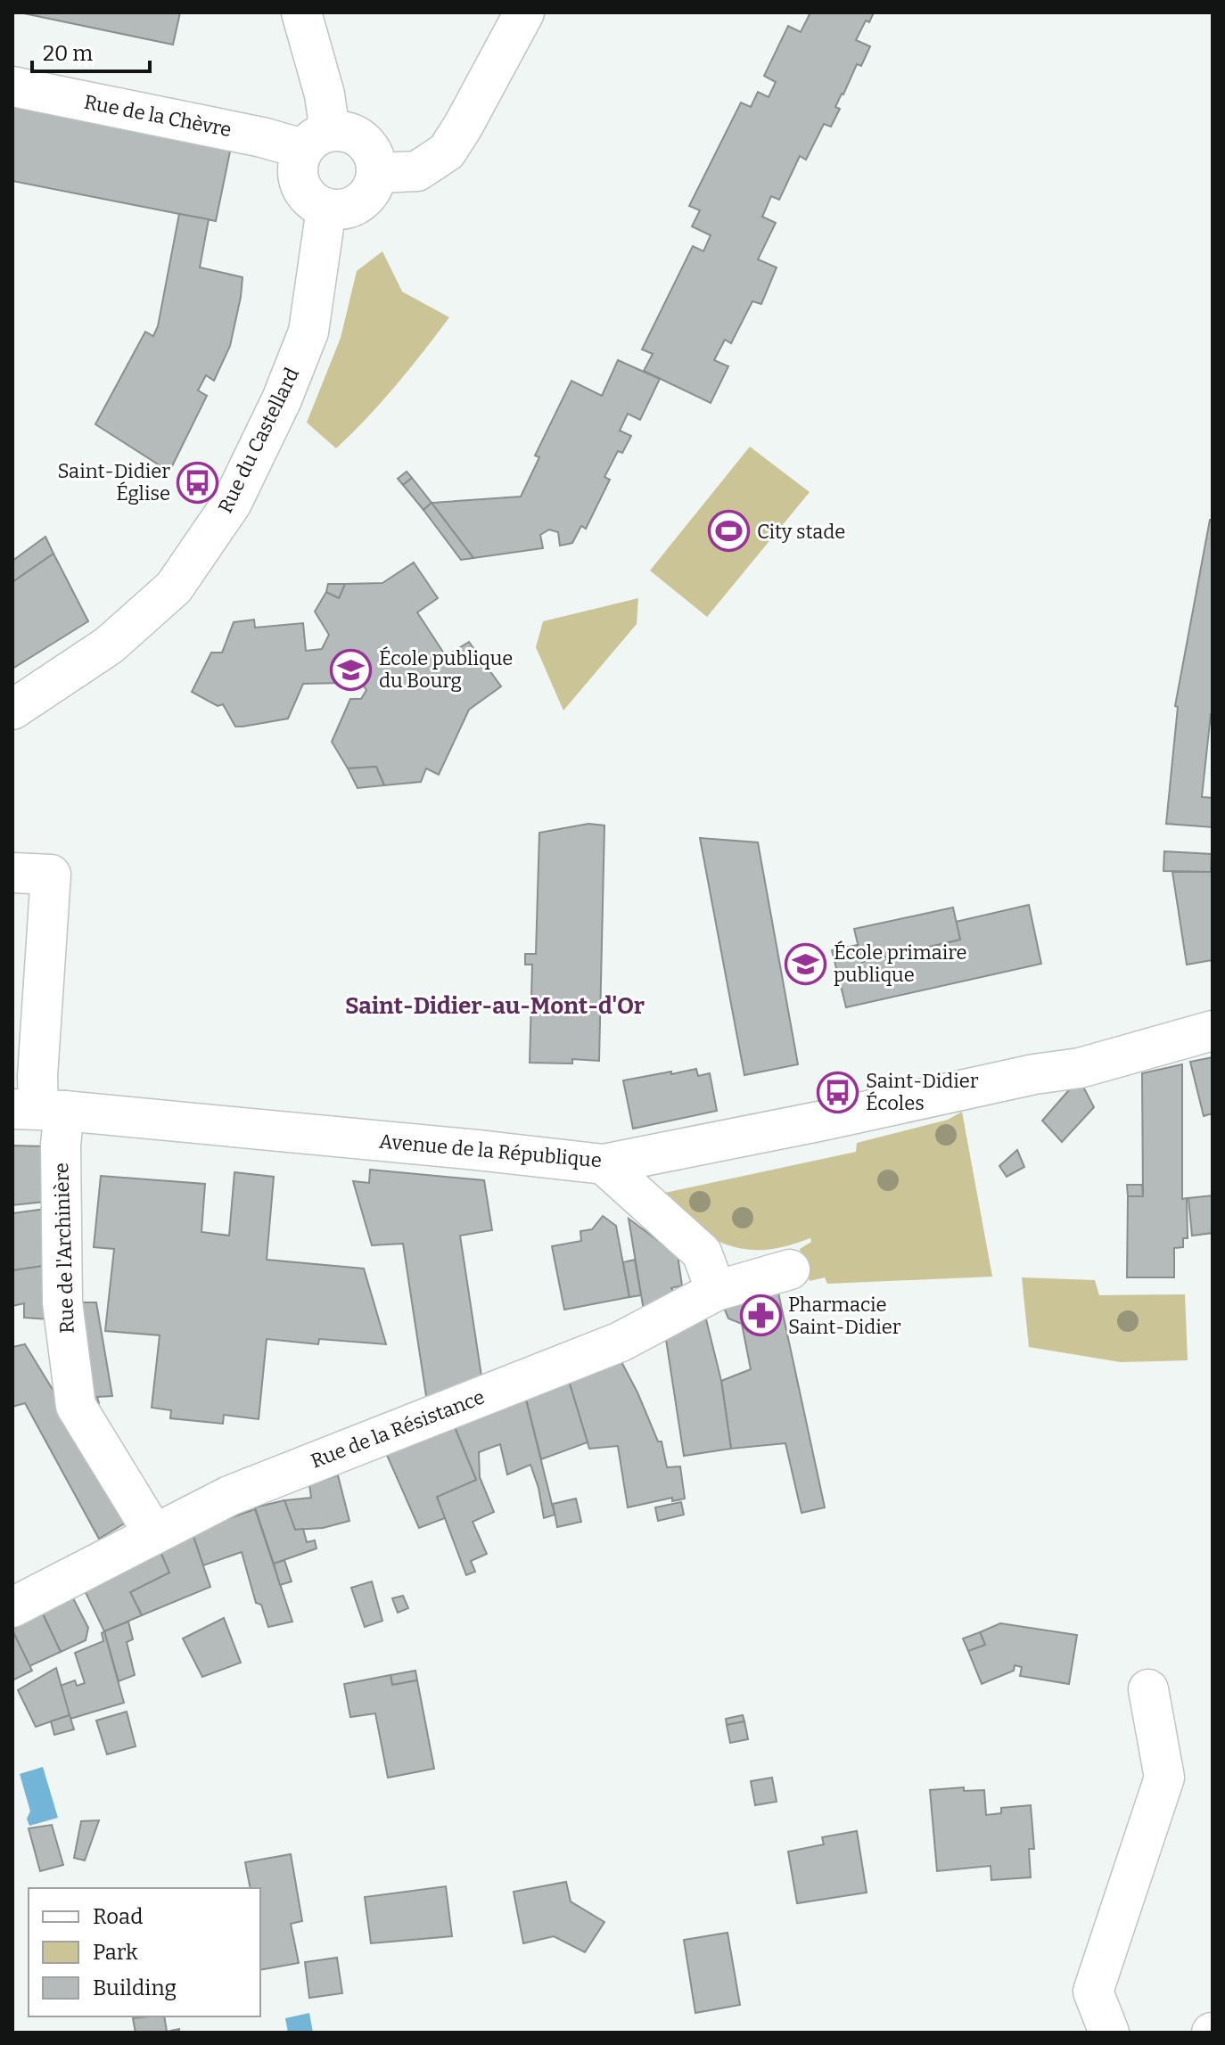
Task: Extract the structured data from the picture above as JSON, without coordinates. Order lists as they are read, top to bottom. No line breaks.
{"streets":{"street":["Rue de la Chèvre","Rue du Castellard","Avenue de la République","Rue de l'Archinière","Rue de la Résistance"]},"crossings":[["Rue de la Chèvre","Rue du Castellard"],["Avenue de la République","Rue de l'Archinière"],["Rue de l'Archinière","Rue de la Résistance"]],"districts":["Saint-Didier-au-Mont-d'Or"],"places":{"bus stop":["Saint-Didier Église","Saint-Didier Écoles"],"sports":["City stade"],"school or university":["École publique du Bourg","École primaire publique"],"pharmacy":["Pharmacie Saint-Didier"]},"legend":["Road","Park","Building"],"scale_bar":"20 m"}
